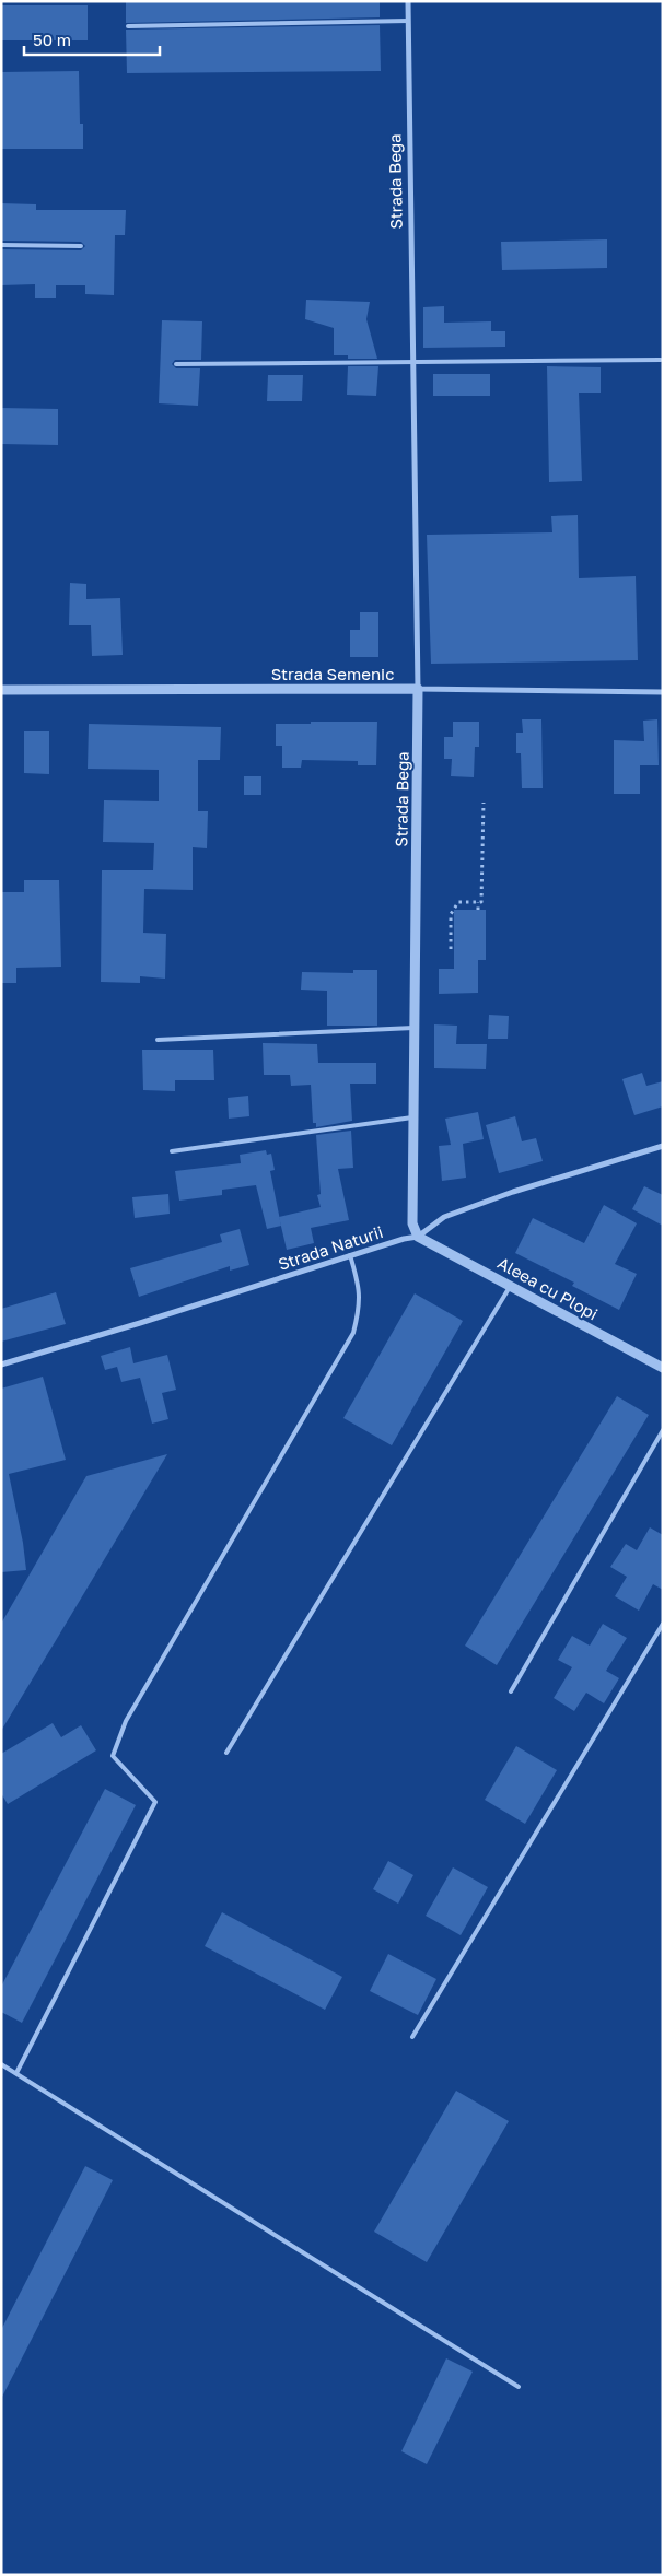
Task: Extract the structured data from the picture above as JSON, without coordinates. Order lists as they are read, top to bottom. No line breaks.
{"streets":{"street":["Strada Bega","Strada Semenic","Strada Naturii","Aleea cu Plopi"]},"crossings":[["Strada Bega","Strada Semenic"],["Strada Bega","Strada Naturii"],["Strada Bega","Aleea cu Plopi"],["Strada Naturii","Aleea cu Plopi"]],"scale_bar":"50 m"}
